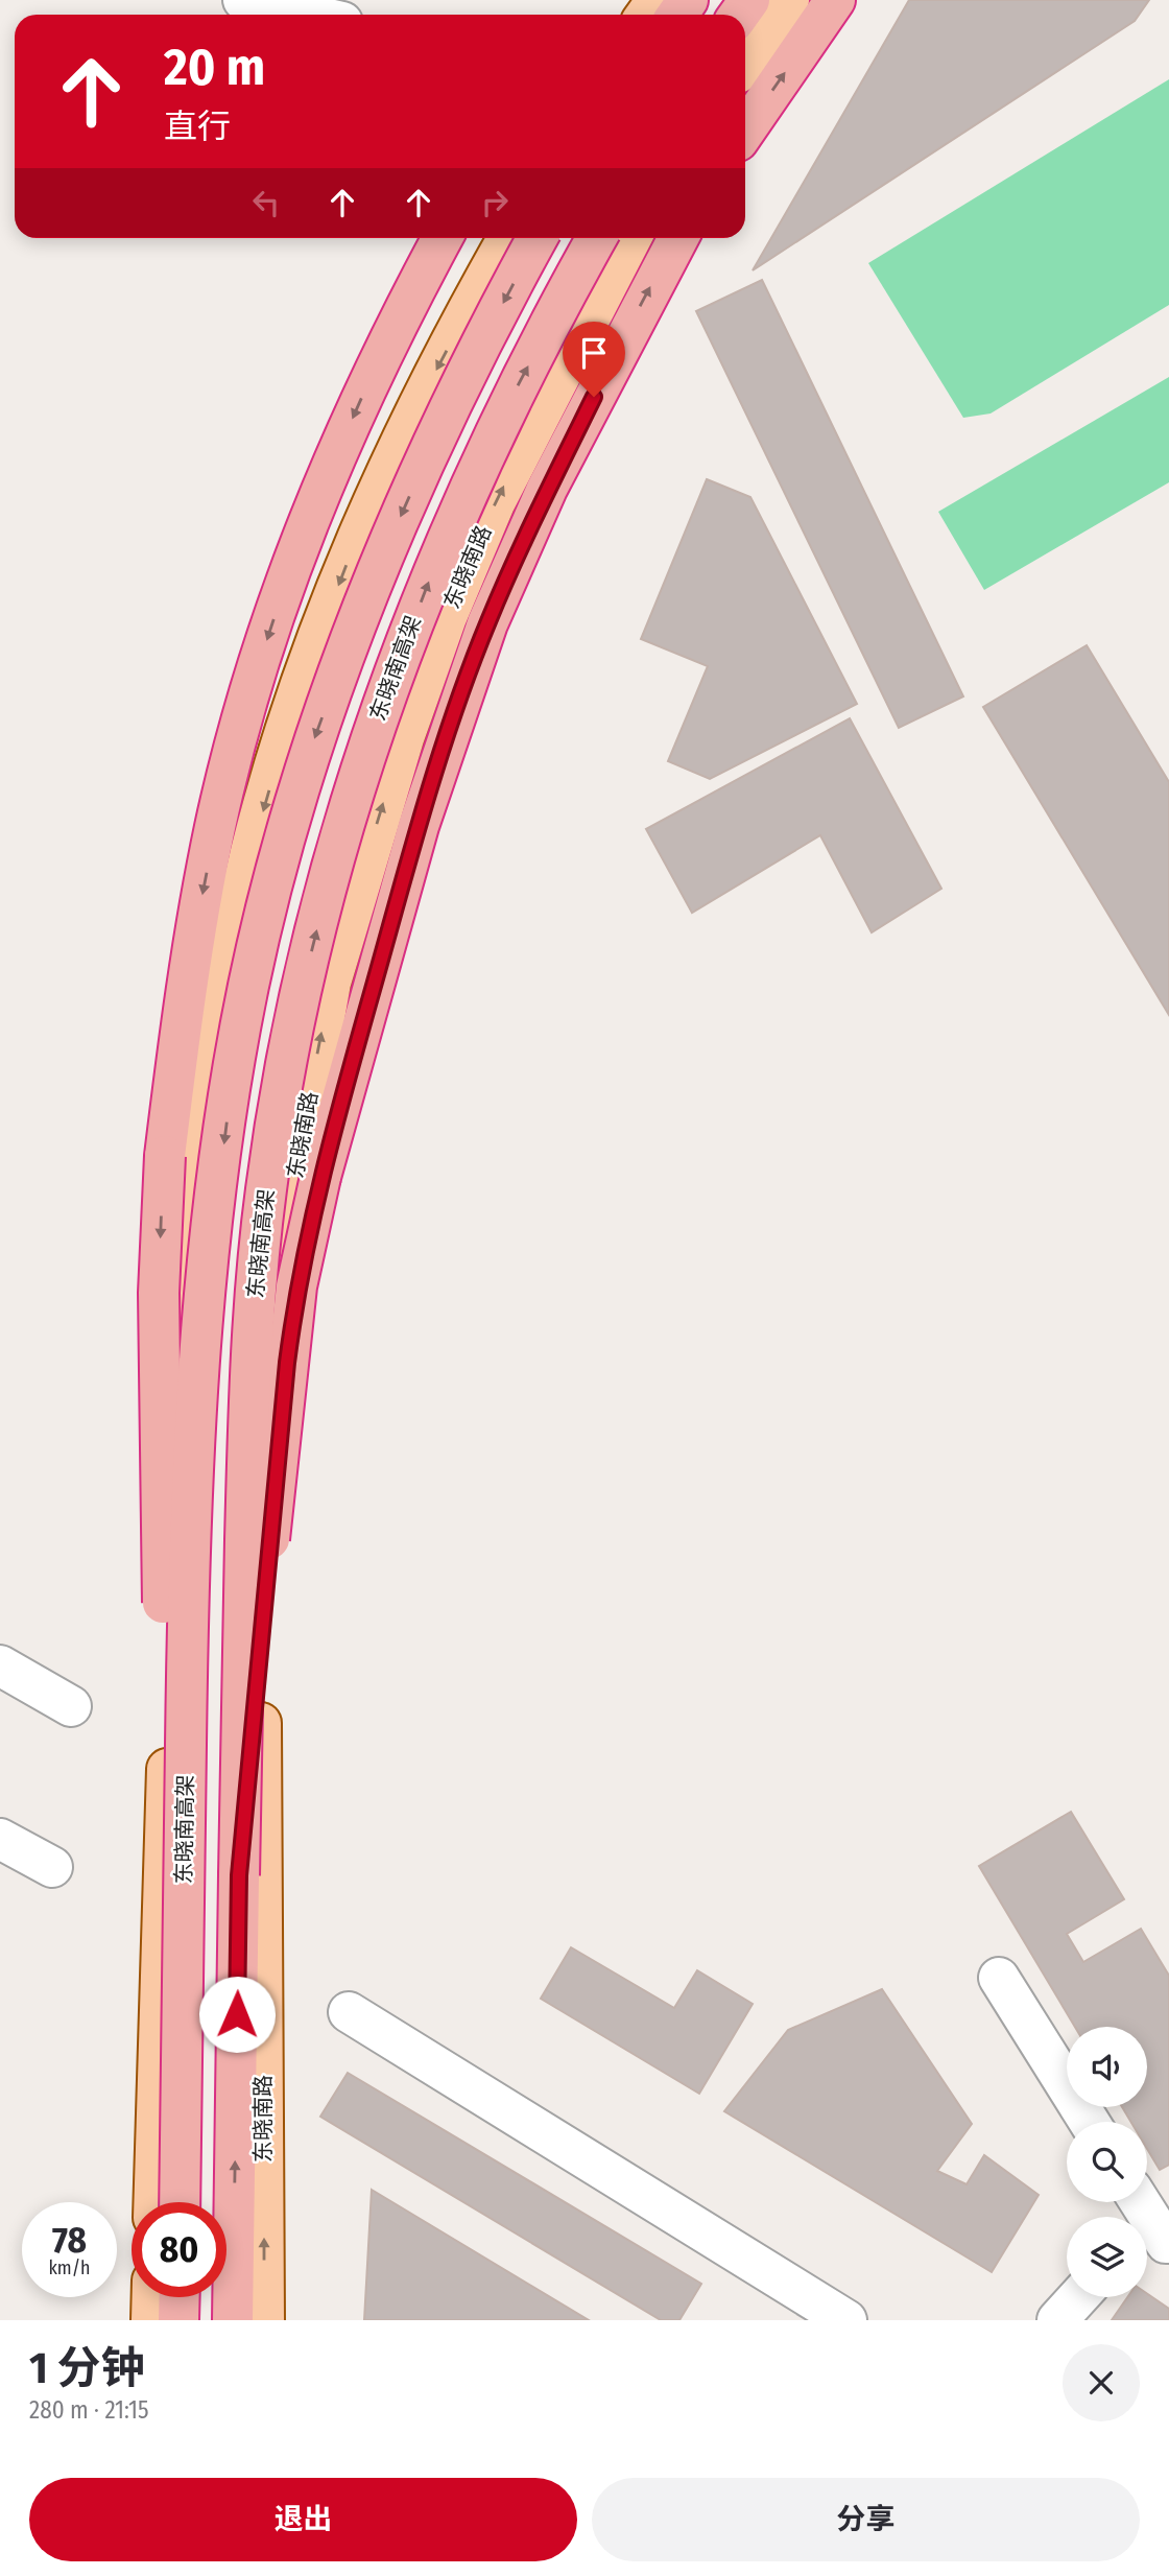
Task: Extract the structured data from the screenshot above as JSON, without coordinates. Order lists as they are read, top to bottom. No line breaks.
{"streets":{"highway":["东晓南高架"],"main road":["东晓南路"]},"page":{"turn":["20 m","直行"],"speed":"78 km/h","limit":"80","heading":["1 分钟","280 m · 21:15"],"buttons":["退出","分享"]}}
